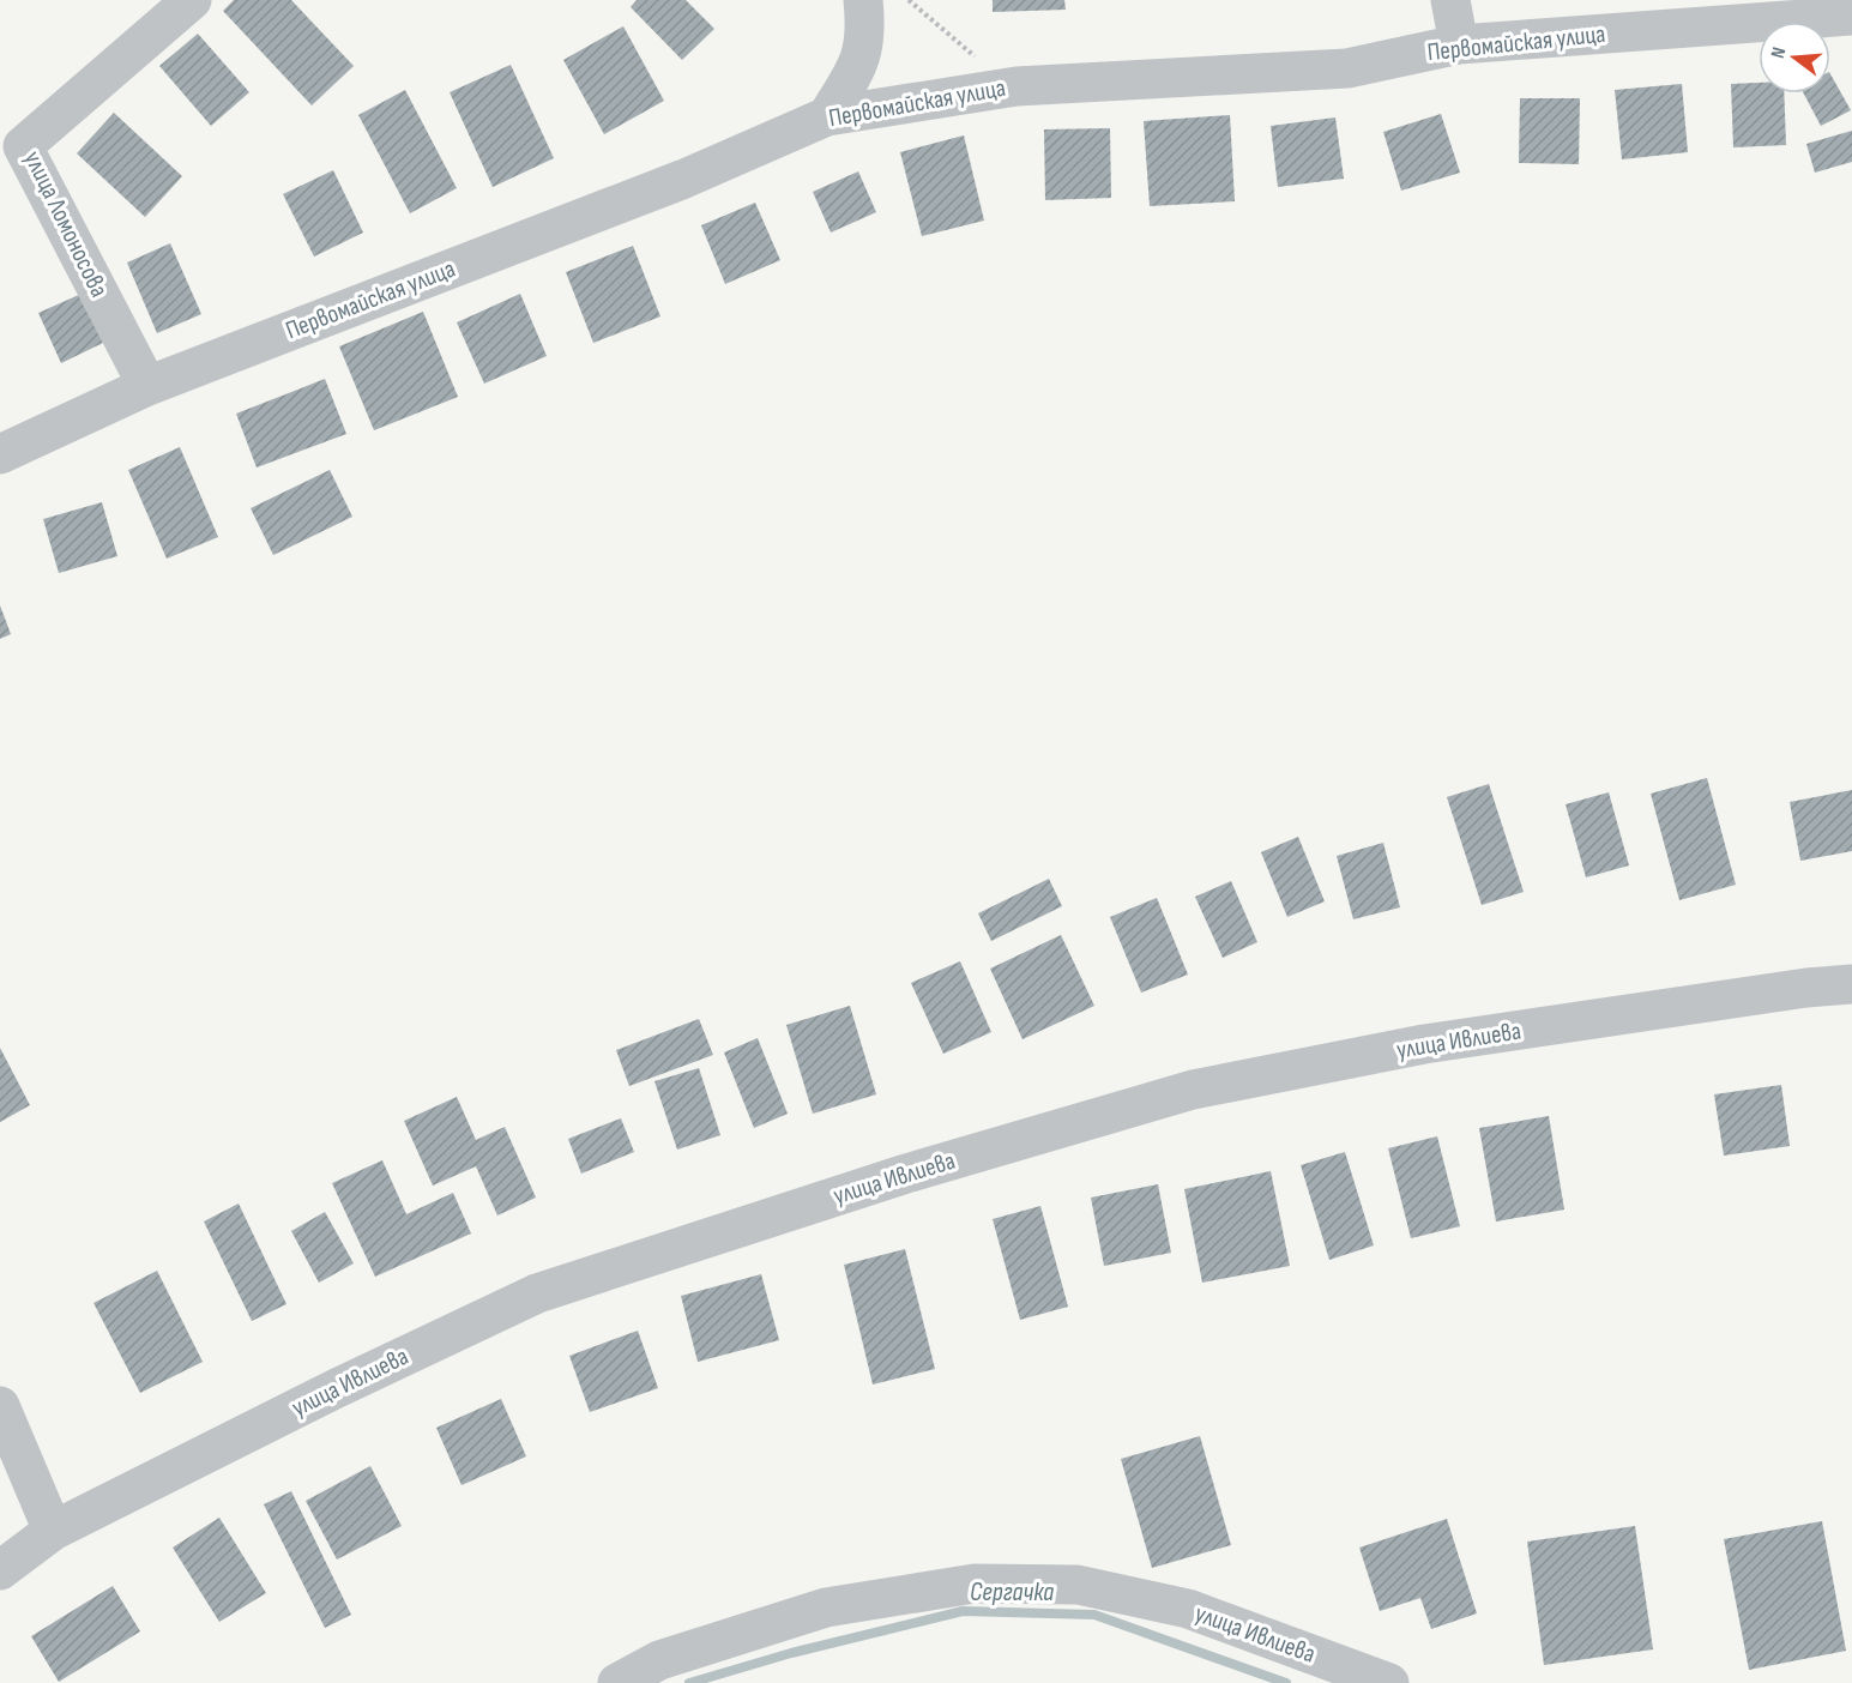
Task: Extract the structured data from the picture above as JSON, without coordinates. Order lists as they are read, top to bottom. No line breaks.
{"streets":{"street":["Первомайская улица","улица Ломоносова","улица Ивлиева"]},"crossings":[["Первомайская улица","улица Ломоносова"]],"water":["Сергачка"],"north":"left"}
